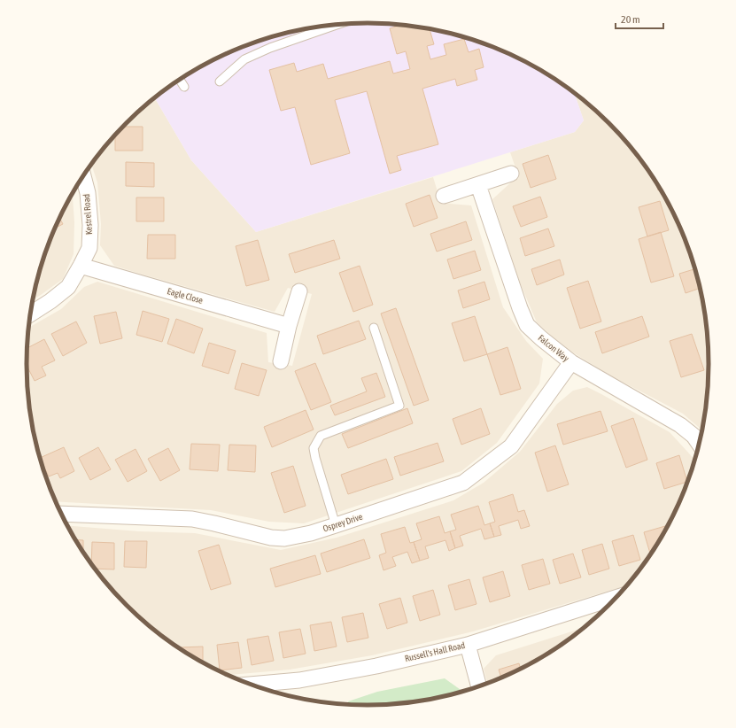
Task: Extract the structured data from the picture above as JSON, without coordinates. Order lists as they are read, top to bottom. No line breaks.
{"streets":{"street":["Kestrel Road","Eagle Close","Falcon Way","Osprey Drive","Russell's Hall Road"]},"crossings":[["Kestrel Road","Eagle Close"],["Falcon Way","Osprey Drive"]],"scale_bar":"20 m"}
